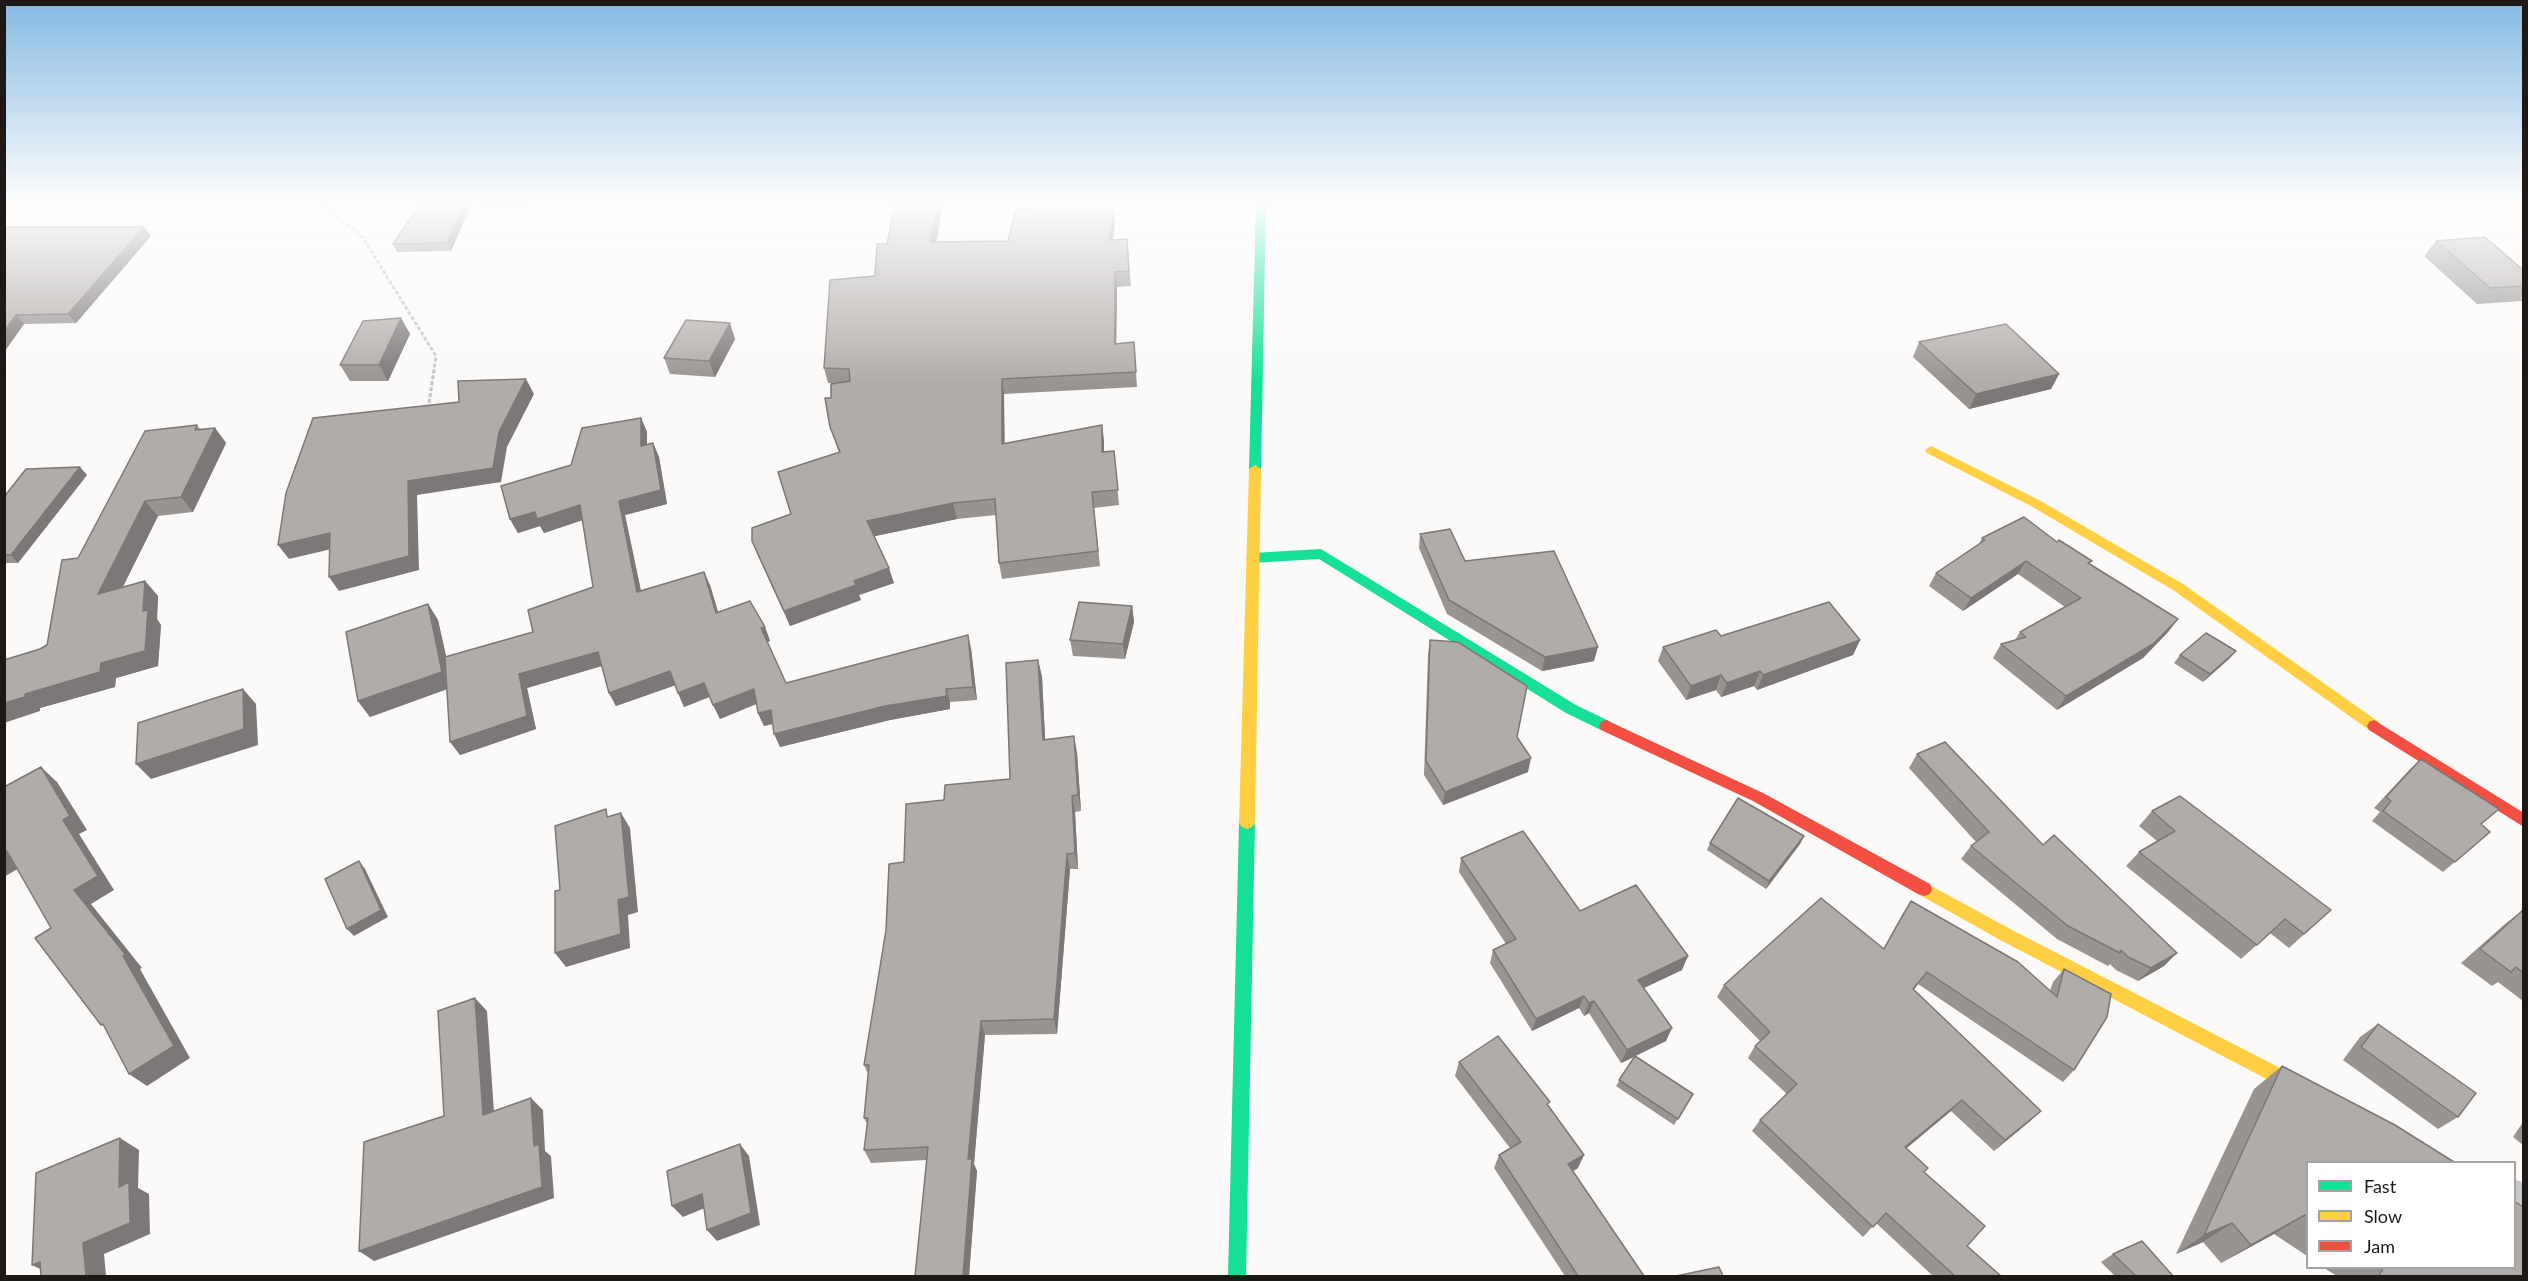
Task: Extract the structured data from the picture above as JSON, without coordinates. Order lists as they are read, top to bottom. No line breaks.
{"legend":["Fast","Slow","Jam"]}
